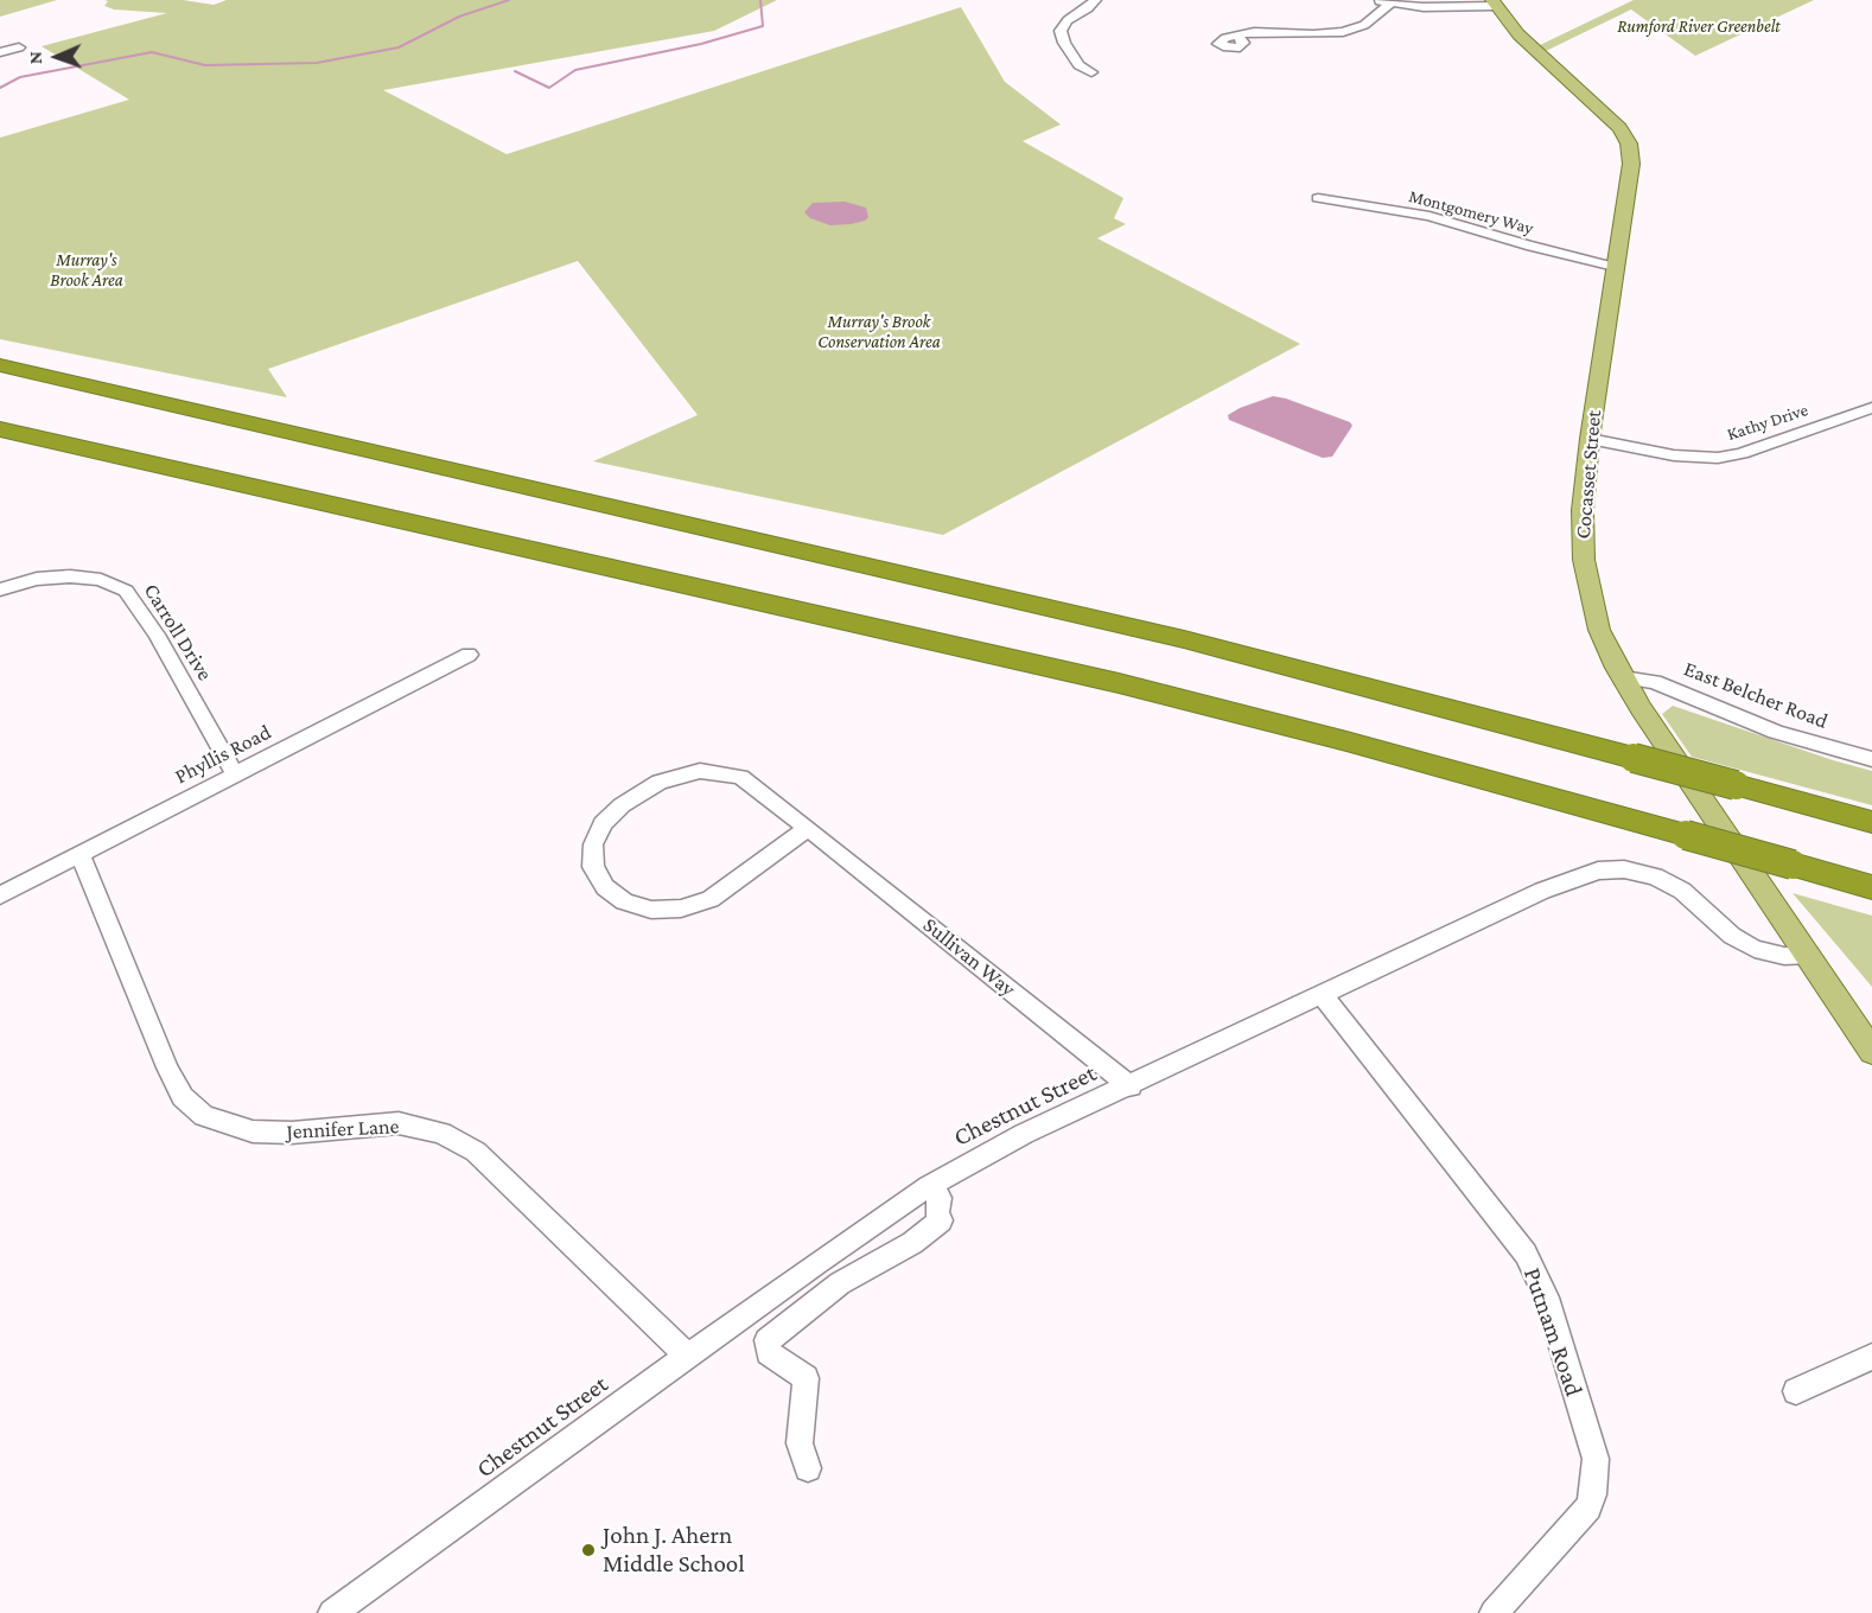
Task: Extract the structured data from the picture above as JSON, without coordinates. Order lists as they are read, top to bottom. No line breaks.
{"streets":{"main road":["Cocasset Street"],"street":["Montgomery Way","Kathy Drive","Carroll Drive","East Belcher Road","Phyllis Road","Sullivan Way","Chestnut Street","Jennifer Lane","Putnam Road"]},"crossings":[["Montgomery Way","Cocasset Street"],["Kathy Drive","Cocasset Street"],["Cocasset Street","East Belcher Road"],["Cocasset Street","Chestnut Street"],["Carroll Drive","Phyllis Road"],["Phyllis Road","Jennifer Lane"],["Sullivan Way","Chestnut Street"],["Chestnut Street","Jennifer Lane"],["Chestnut Street","Putnam Road"]],"parks":["Rumford River Greenbelt","Murray's Brook Area","Murray's Brook Conservation Area"],"places":["John J. Ahern Middle School"],"north":"left"}
